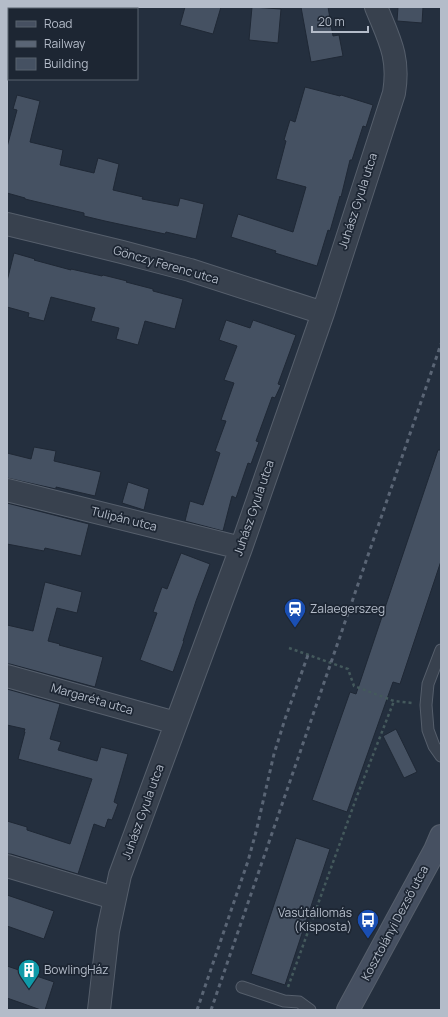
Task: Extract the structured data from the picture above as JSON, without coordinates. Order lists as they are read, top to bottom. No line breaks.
{"streets":{"main road":["Kosztolányi Dezső utca"],"street":["Juhász Gyula utca","Gönczy Ferenc utca","Tulipán utca","Margaréta utca"]},"crossings":[["Juhász Gyula utca","Gönczy Ferenc utca"],["Juhász Gyula utca","Tulipán utca"],["Juhász Gyula utca","Margaréta utca"]],"places":{"station":["Zalaegerszeg"],"bus stop":["Vasútállomás (Kisposta)"],"building":["BowlingHáz"]},"legend":["Road","Railway","Building"],"scale_bar":"20 m"}
